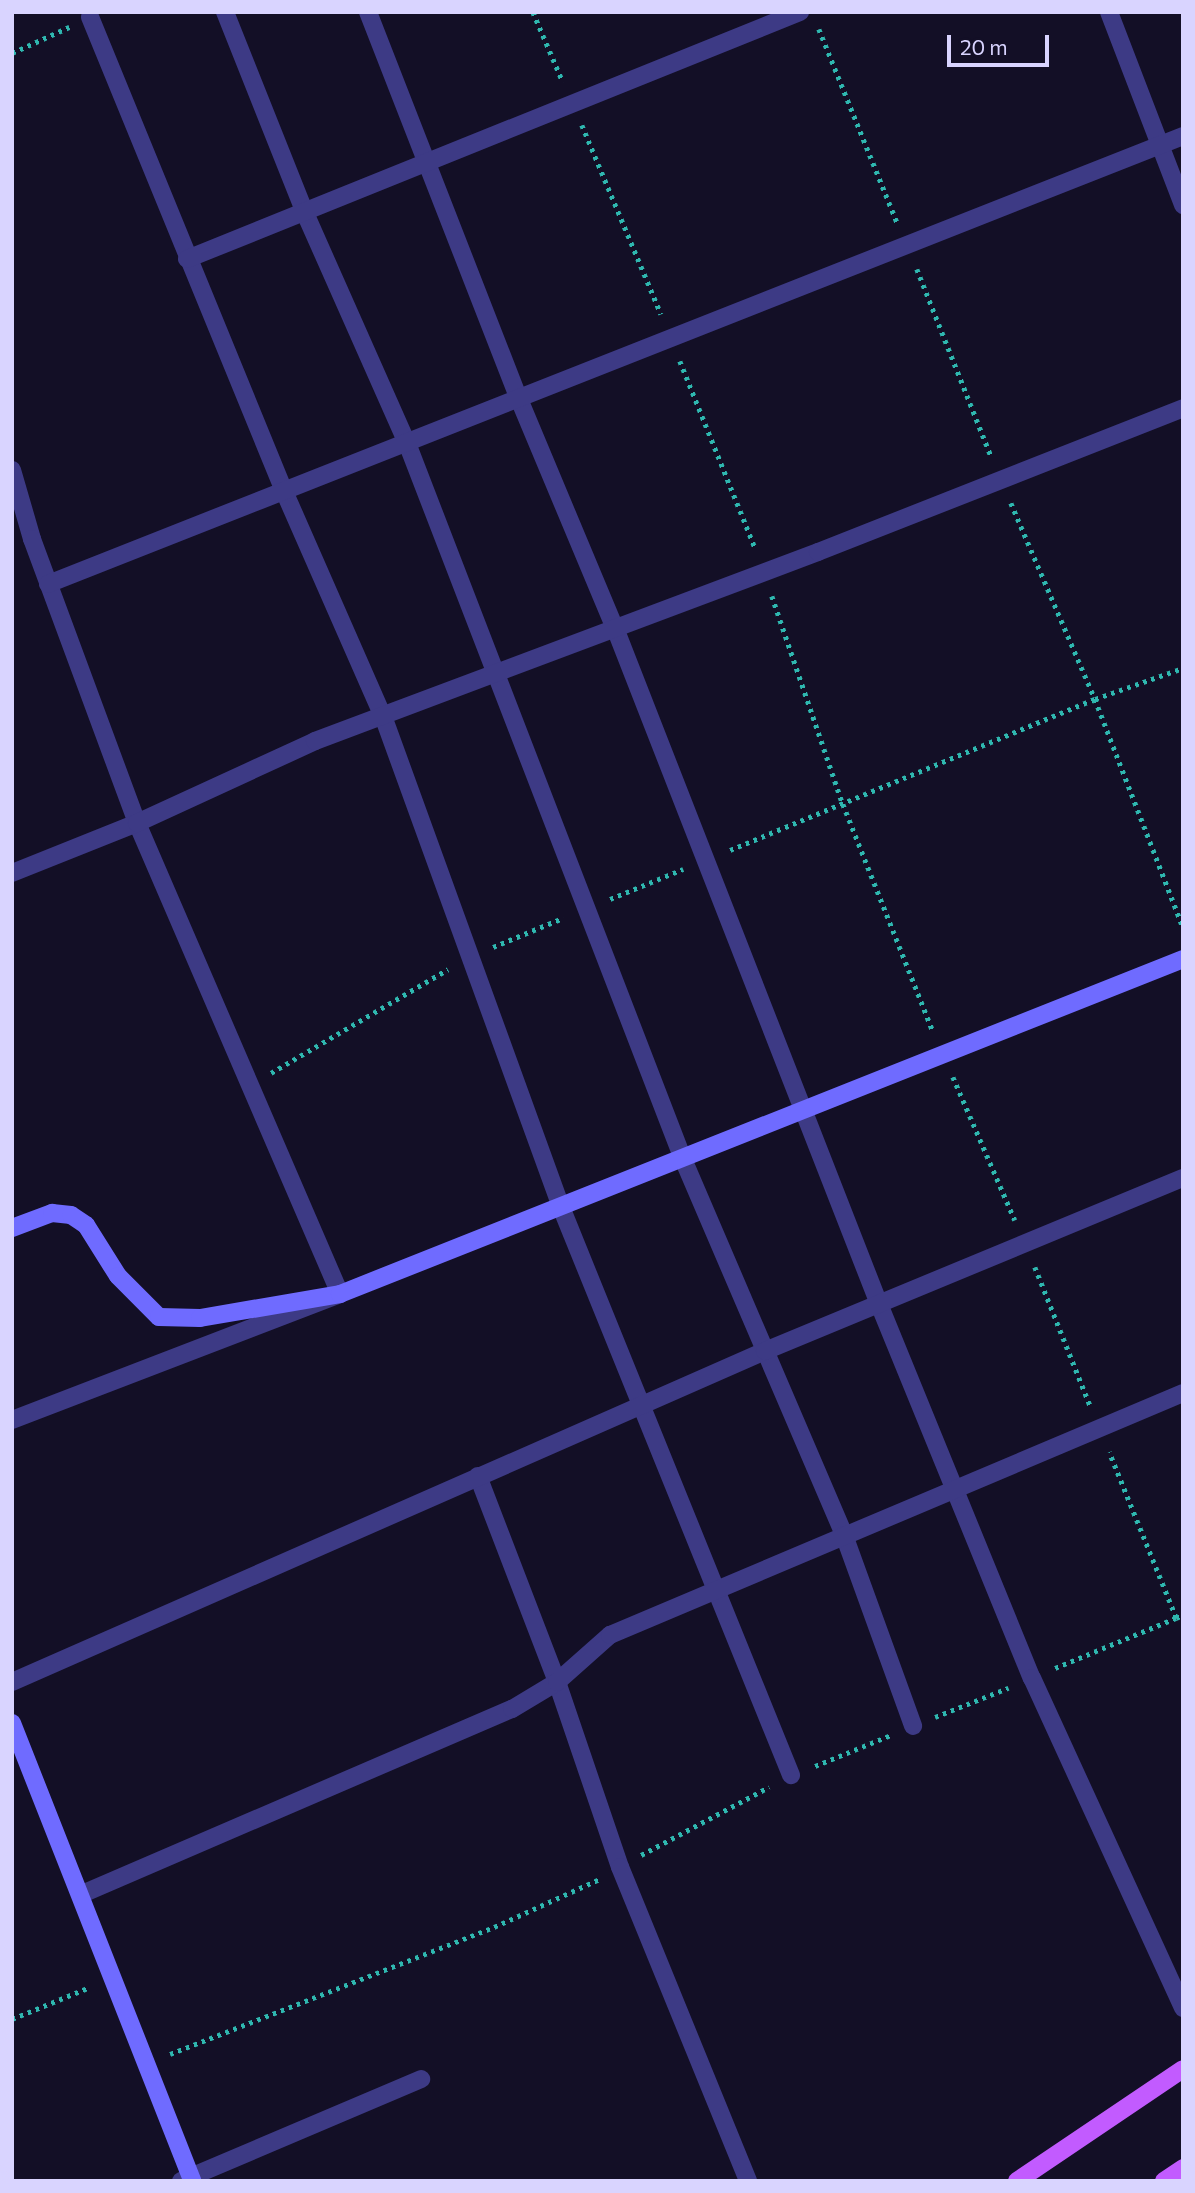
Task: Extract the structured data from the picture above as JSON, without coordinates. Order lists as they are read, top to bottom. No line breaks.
{"scale_bar":"20 m"}
